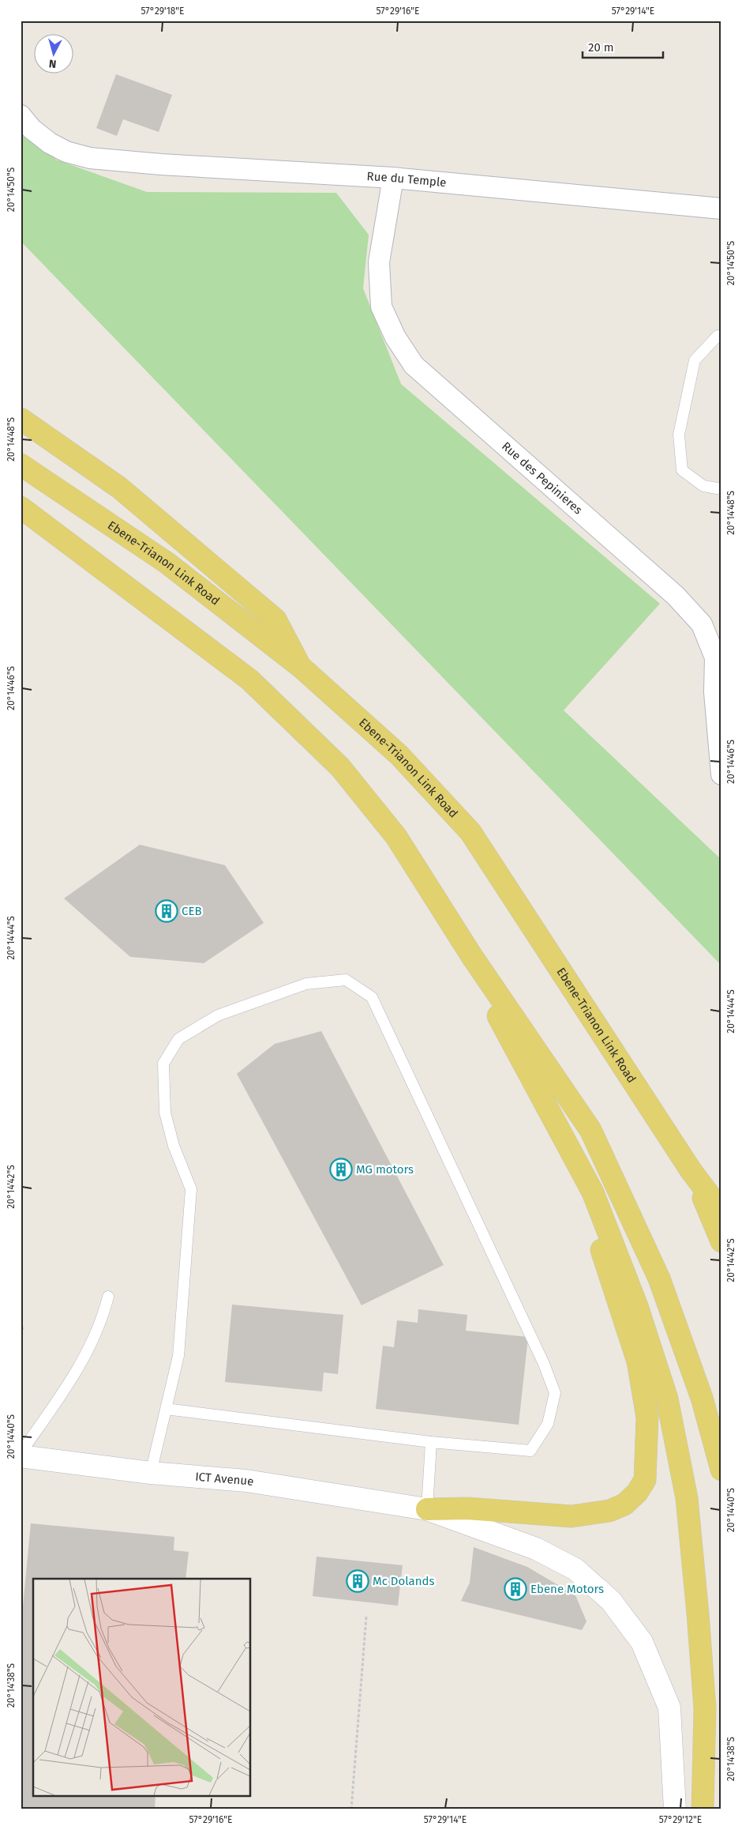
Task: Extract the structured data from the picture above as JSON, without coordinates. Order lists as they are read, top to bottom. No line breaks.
{"streets":{"main road":["Ebene-Trianon Link Road","ICT Avenue"],"street":["Rue du Temple","Rue des Pepinieres"]},"crossings":[["Rue du Temple","Rue des Pepinieres"]],"places":{"building":["CEB","MG motors","Mc Dolands","Ebene Motors"]},"scale_bar":"20 m","north":"bottom","coordinates":["57°29'18\"E","57°29'16\"E","57°29'14\"E","20°14'50\"S","20°14'48\"S","20°14'46\"S","20°14'44\"S","20°14'42\"S","20°14'40\"S","20°14'38\"S","57°29'12\"E"]}
